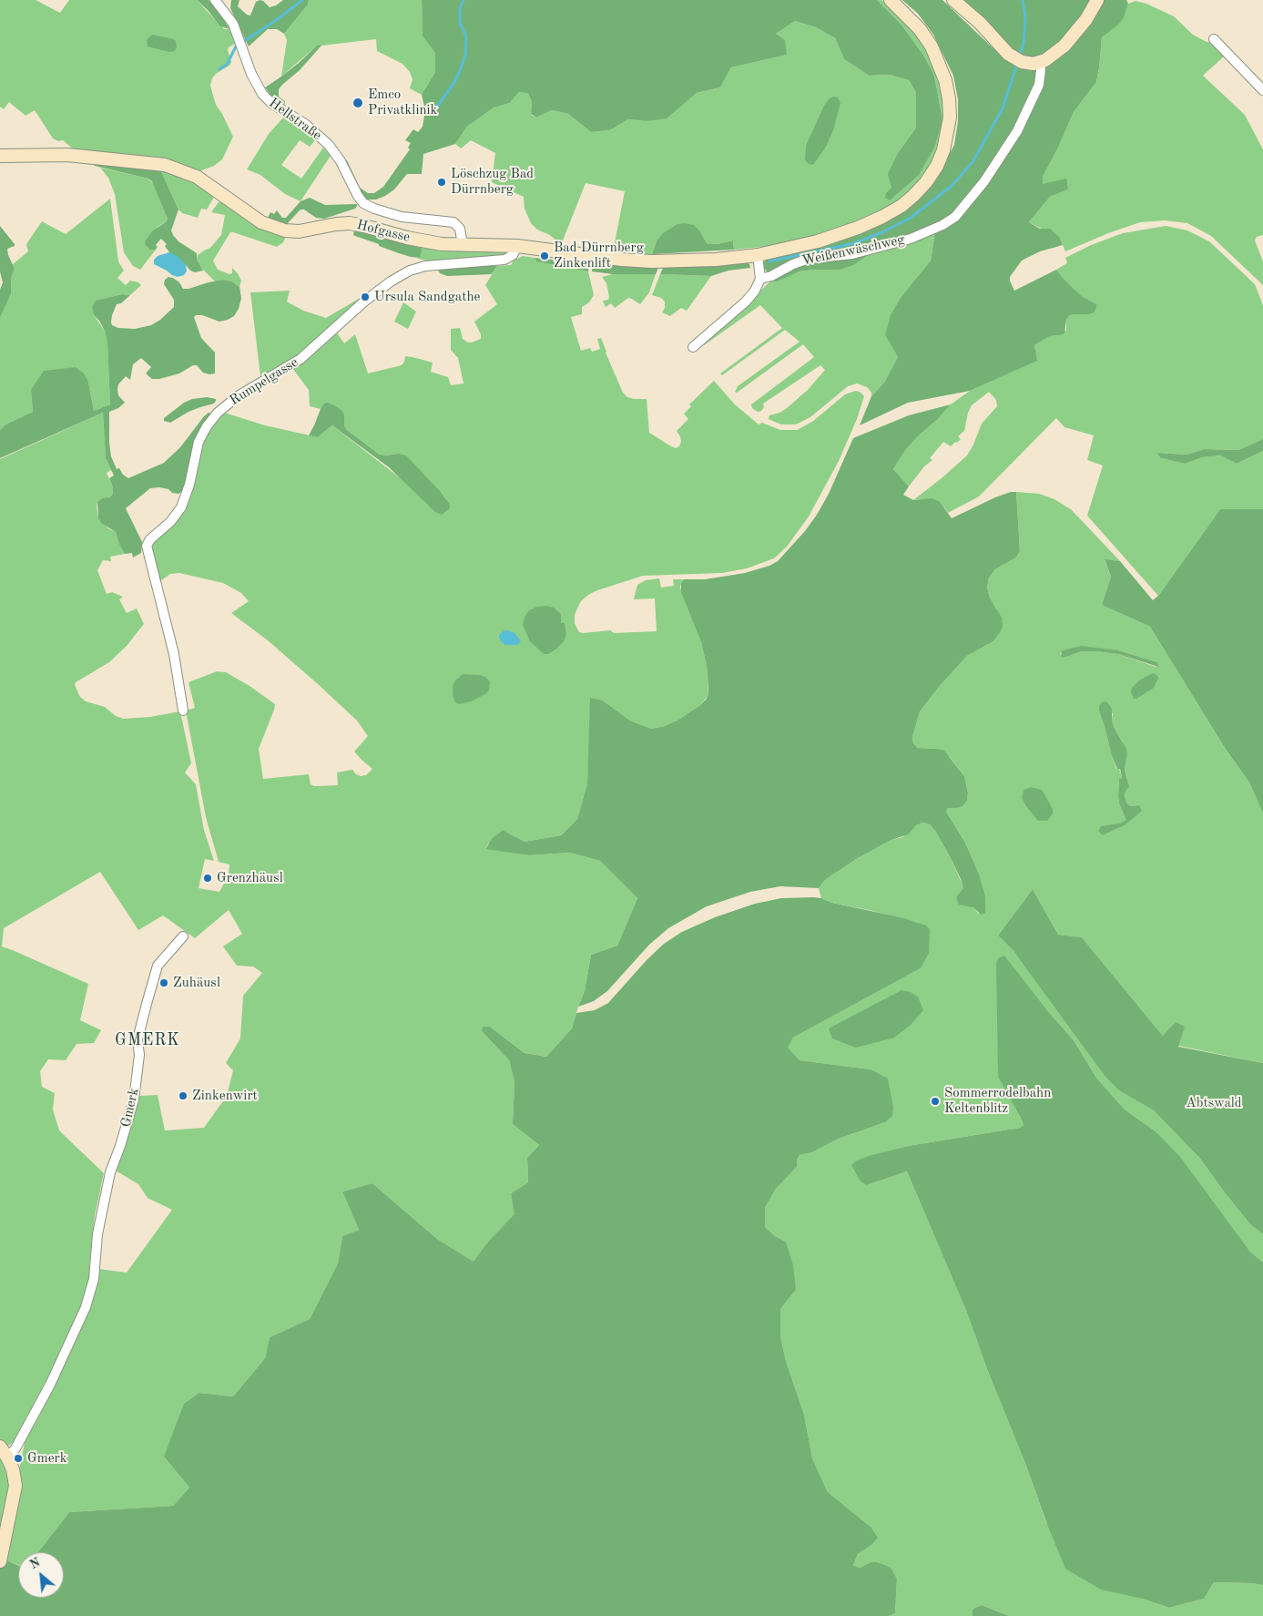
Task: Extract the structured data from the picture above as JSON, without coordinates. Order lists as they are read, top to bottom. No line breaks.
{"streets":{"main road":["Hofgasse"],"street":["Hellstraße","Weißenwäschweg","Rumpelgasse","Gmerk"]},"crossings":[["Hellstraße","Hofgasse"],["Hofgasse","Rumpelgasse"]],"districts":["GMERK"],"parks":["Abtswald"],"places":["Emco Privatklinik","Löschzug Bad Dürrnberg","Bad Dürrnberg Zinkenlift","Ursula Sandgathe","Grenzhäusl","Zuhäusl","Zinkenwirt","Sommerrodelbahn Keltenblitz","Gmerk"],"north":"top left"}
